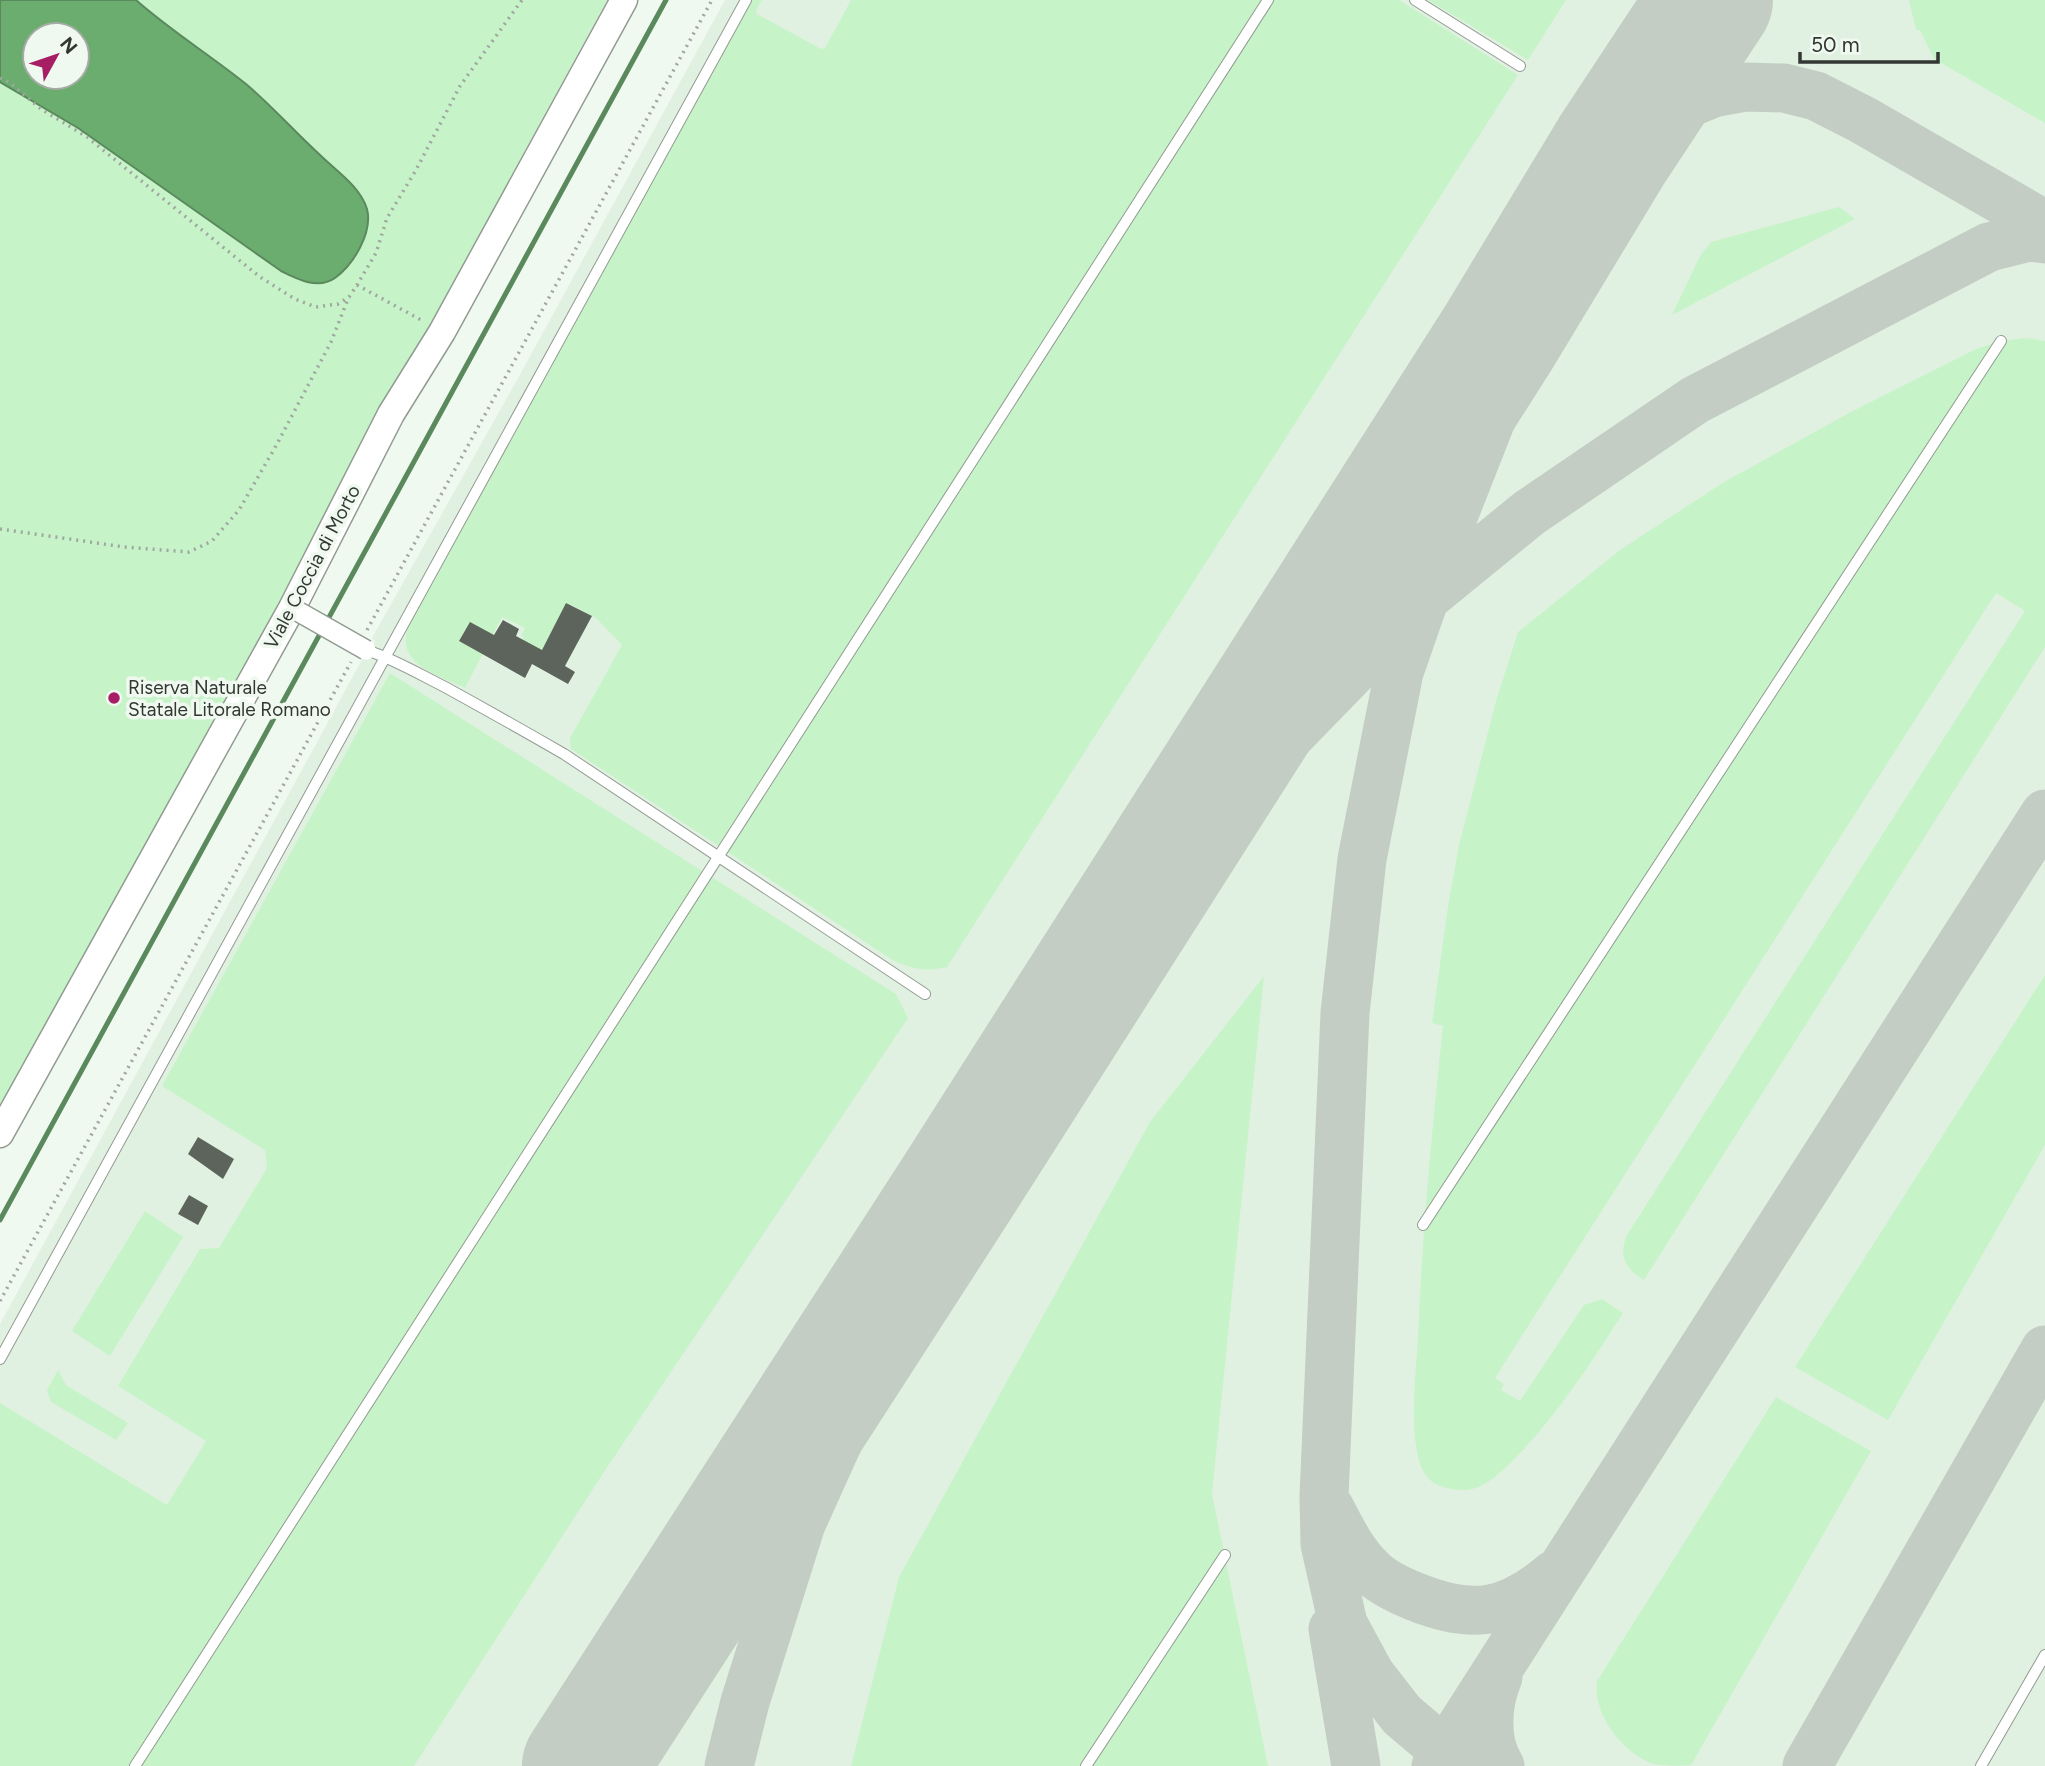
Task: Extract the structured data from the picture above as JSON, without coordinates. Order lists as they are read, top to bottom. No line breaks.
{"streets":{"street":["Viale Coccia di Morto"]},"places":["Riserva Naturale Statale Litorale Romano"],"scale_bar":"50 m","north":"top right"}
